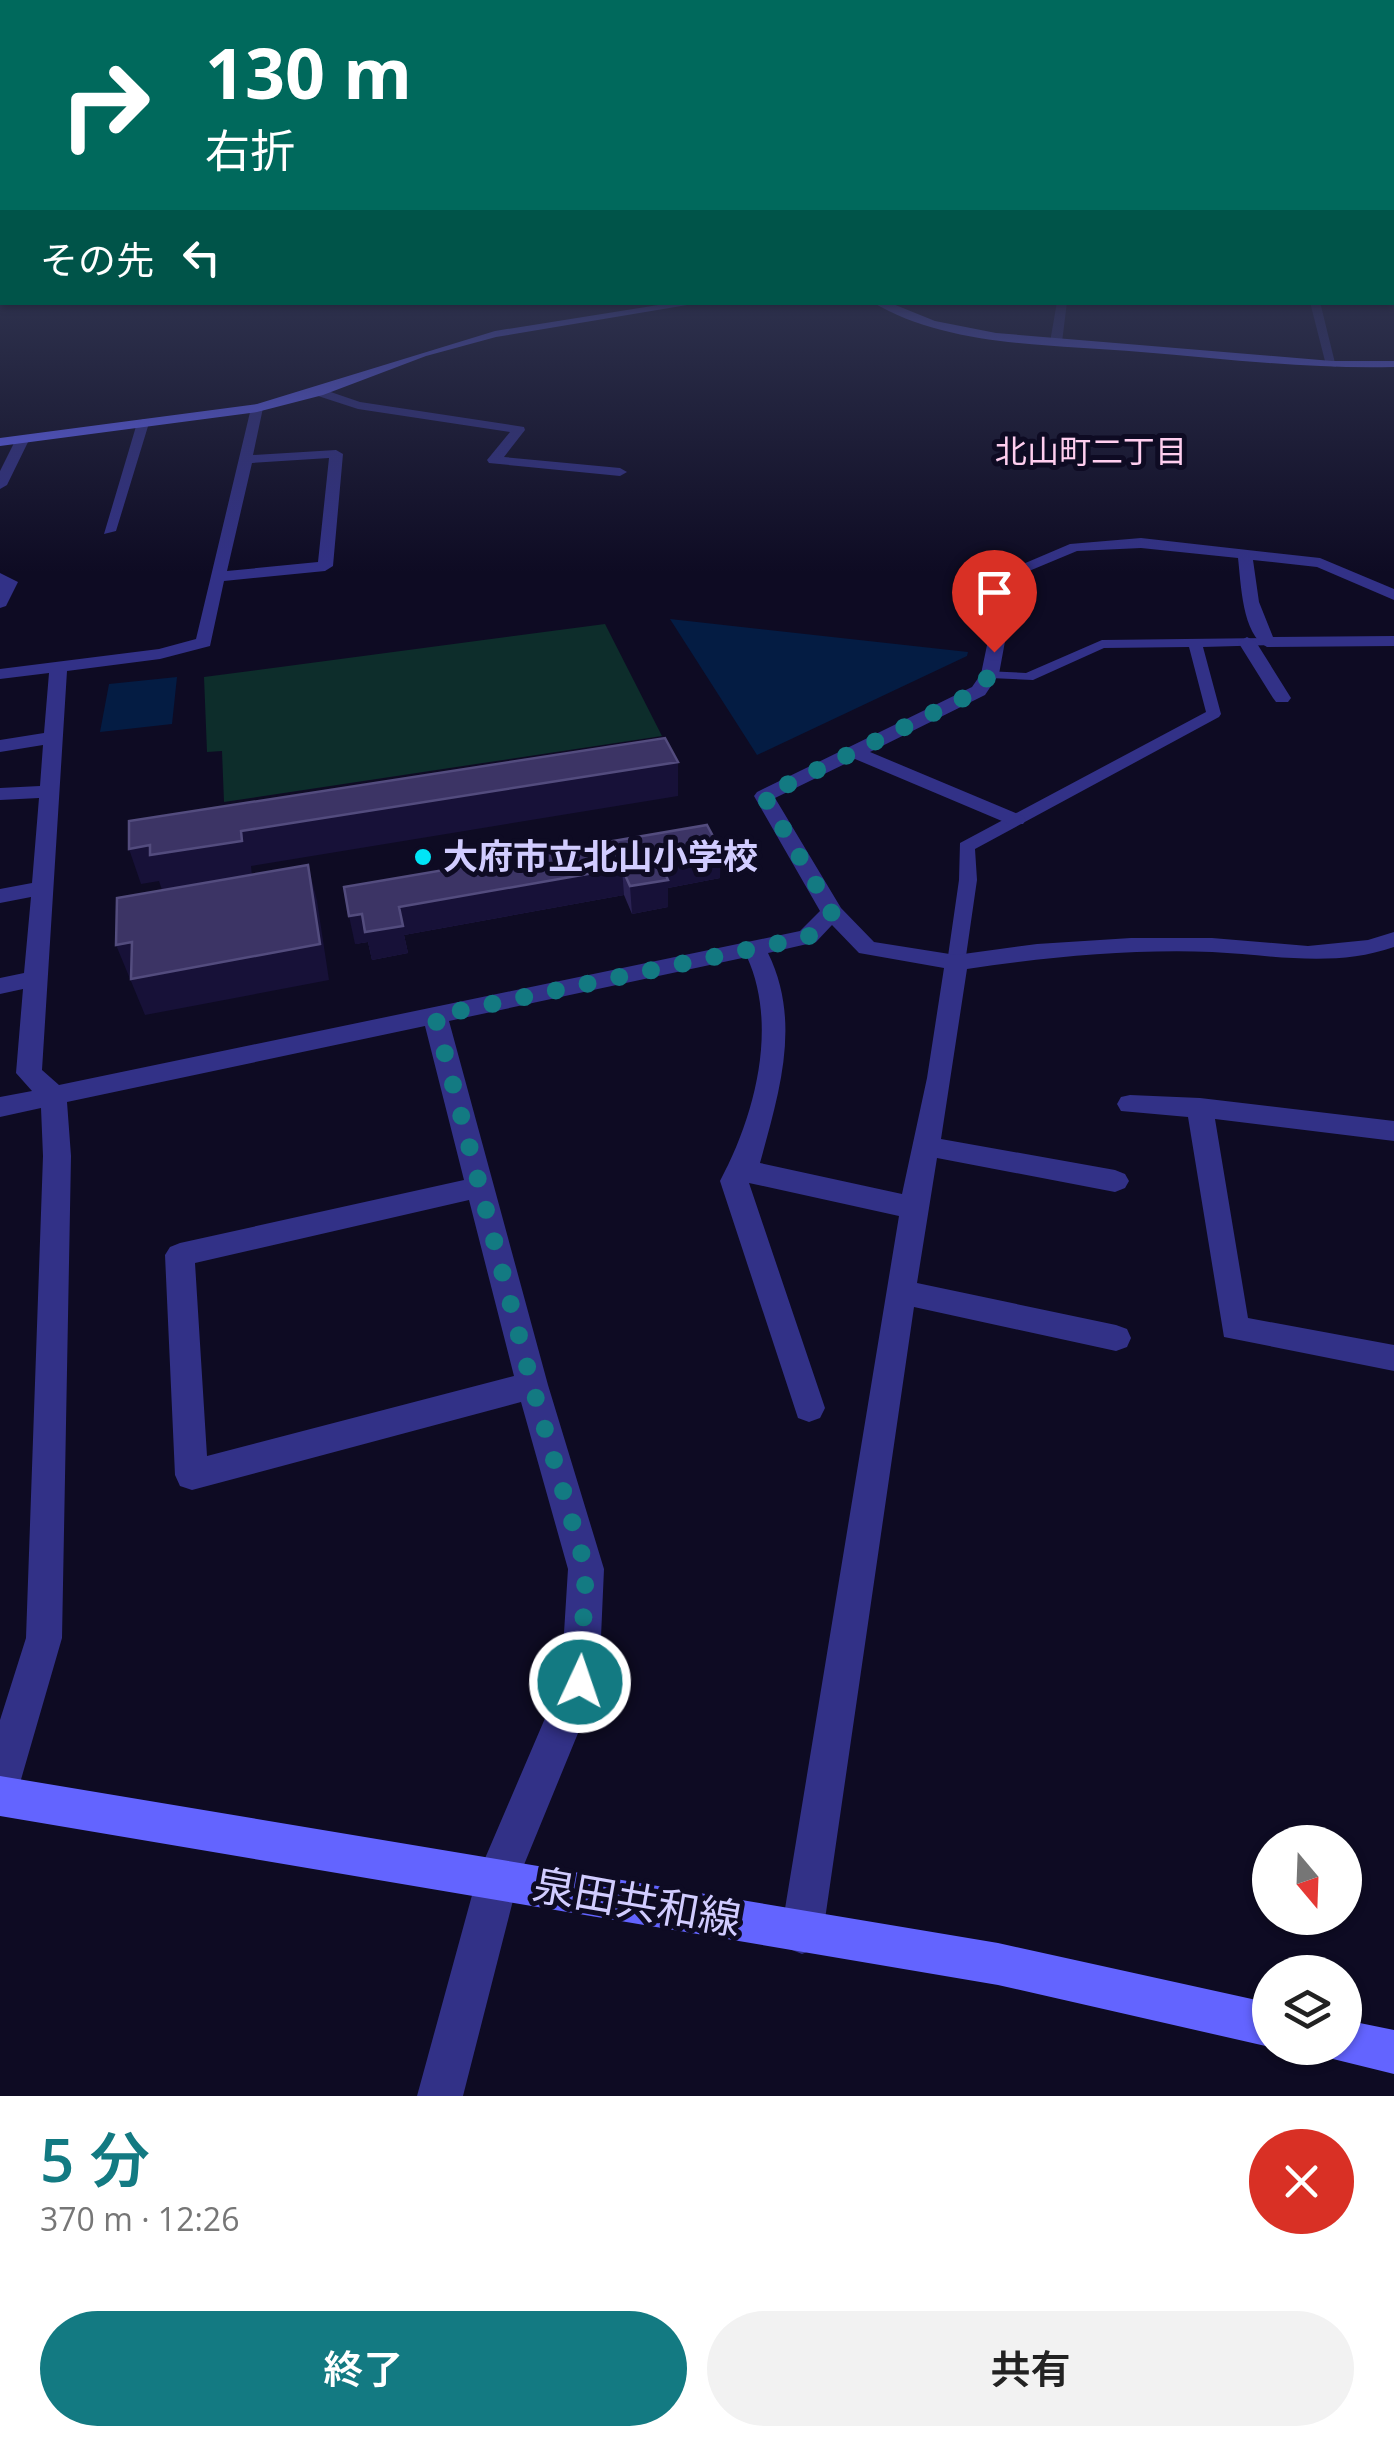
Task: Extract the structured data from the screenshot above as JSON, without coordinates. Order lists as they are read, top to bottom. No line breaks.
{"streets":{"street":["泉田共和線"]},"districts":["北山町二丁目"],"places":["大府市立北山小学校"],"north":"bottom","page":{"turn":["130 m","右折"],"then":"その先","heading":["5 分","370 m · 12:26"],"buttons":["終了","共有"]}}
